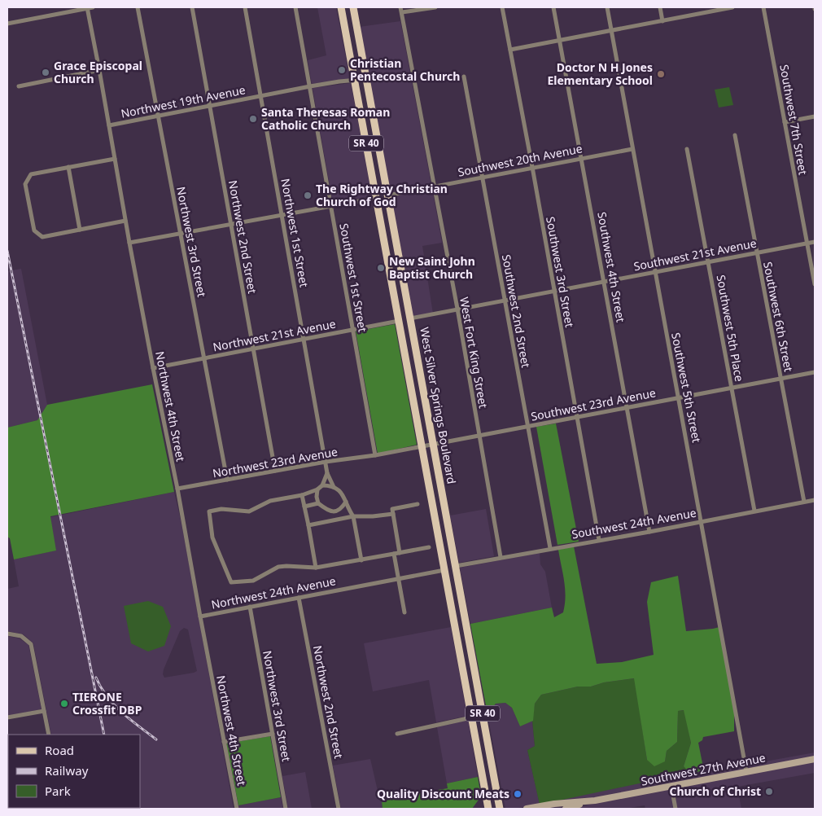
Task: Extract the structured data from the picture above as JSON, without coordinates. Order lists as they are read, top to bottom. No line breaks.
{"streets":{"main road":["SR 40","West Silver Springs Boulevard","Southwest 27th Avenue"],"street":["Northwest 19th Avenue","Southwest 7th Street","Southwest 20th Avenue","Northwest 1st Street","Northwest 2nd Street","Northwest 3rd Street","Southwest 21st Avenue","Southwest 4th Street","Southwest 3rd Street","Southwest 1st Street","Southwest 2nd Street","Southwest 6th Street","Southwest 5th Place","Northwest 21st Avenue","West Fort King Street","Southwest 5th Street","Southwest 23rd Avenue","Northwest 4th Street","Northwest 23rd Avenue","Southwest 24th Avenue","Northwest 24th Avenue"]},"crossings":[["Northwest 19th Avenue","Northwest 1st Street"],["Northwest 19th Avenue","Northwest 2nd Street"],["Northwest 19th Avenue","Northwest 3rd Street"],["Northwest 19th Avenue","Southwest 1st Street"],["Northwest 19th Avenue","West Silver Springs Boulevard"],["Northwest 19th Avenue","Northwest 4th Street"],["Southwest 7th Street","Southwest 21st Avenue"],["Southwest 20th Avenue","Southwest 4th Street"],["Southwest 20th Avenue","Southwest 3rd Street"],["Southwest 20th Avenue","Southwest 2nd Street"],["Southwest 20th Avenue","West Fort King Street"],["Southwest 20th Avenue","Southwest 5th Street"],["Southwest 20th Avenue","West Silver Springs Boulevard"],["Northwest 1st Street","Northwest 21st Avenue"],["Northwest 1st Street","Northwest 23rd Avenue"],["Northwest 2nd Street","Northwest 21st Avenue"],["Northwest 2nd Street","Northwest 23rd Avenue"],["Northwest 2nd Street","Northwest 24th Avenue"],["Northwest 3rd Street","Northwest 21st Avenue"],["Northwest 3rd Street","Northwest 23rd Avenue"],["Northwest 3rd Street","Northwest 24th Avenue"],["Southwest 21st Avenue","Southwest 4th Street"],["Southwest 21st Avenue","Southwest 3rd Street"],["Southwest 21st Avenue","Southwest 2nd Street"],["Southwest 21st Avenue","Southwest 6th Street"],["Southwest 21st Avenue","Southwest 5th Place"],["Southwest 21st Avenue","West Fort King Street"],["Southwest 21st Avenue","Southwest 5th Street"],["Southwest 21st Avenue","West Silver Springs Boulevard"],["Southwest 4th Street","Southwest 23rd Avenue"],["Southwest 4th Street","Southwest 24th Avenue"],["Southwest 3rd Street","Southwest 23rd Avenue"],["Southwest 3rd Street","Southwest 24th Avenue"],["Southwest 1st Street","Northwest 21st Avenue"],["Southwest 1st Street","Southwest 23rd Avenue"],["Southwest 1st Street","Northwest 23rd Avenue"],["Southwest 2nd Street","Southwest 23rd Avenue"],["Southwest 2nd Street","Southwest 24th Avenue"],["Southwest 6th Street","Southwest 23rd Avenue"],["Southwest 6th Street","Southwest 24th Avenue"],["Southwest 5th Place","Southwest 23rd Avenue"],["Southwest 5th Place","Southwest 24th Avenue"],["Northwest 21st Avenue","West Silver Springs Boulevard"],["Northwest 21st Avenue","Northwest 4th Street"],["West Fort King Street","Southwest 23rd Avenue"],["West Fort King Street","Southwest 24th Avenue"],["Southwest 5th Street","Southwest 23rd Avenue"],["Southwest 5th Street","Southwest 24th Avenue"],["Southwest 5th Street","Southwest 27th Avenue"],["Southwest 23rd Avenue","West Silver Springs Boulevard"],["Southwest 23rd Avenue","Northwest 23rd Avenue"],["West Silver Springs Boulevard","Southwest 24th Avenue"],["Northwest 4th Street","Northwest 23rd Avenue"],["Northwest 4th Street","Northwest 24th Avenue"]],"places":["Christian Pentecostal Church","Grace Episcopal Church","Doctor N H Jones Elementary School","Santa Theresas Roman Catholic Church","The Rightway Christian Church of God","New Saint John Baptist Church","TIERONE Crossfit DBP","Church of Christ","Quality Discount Meats"],"legend":["Road","Railway","Park"]}
